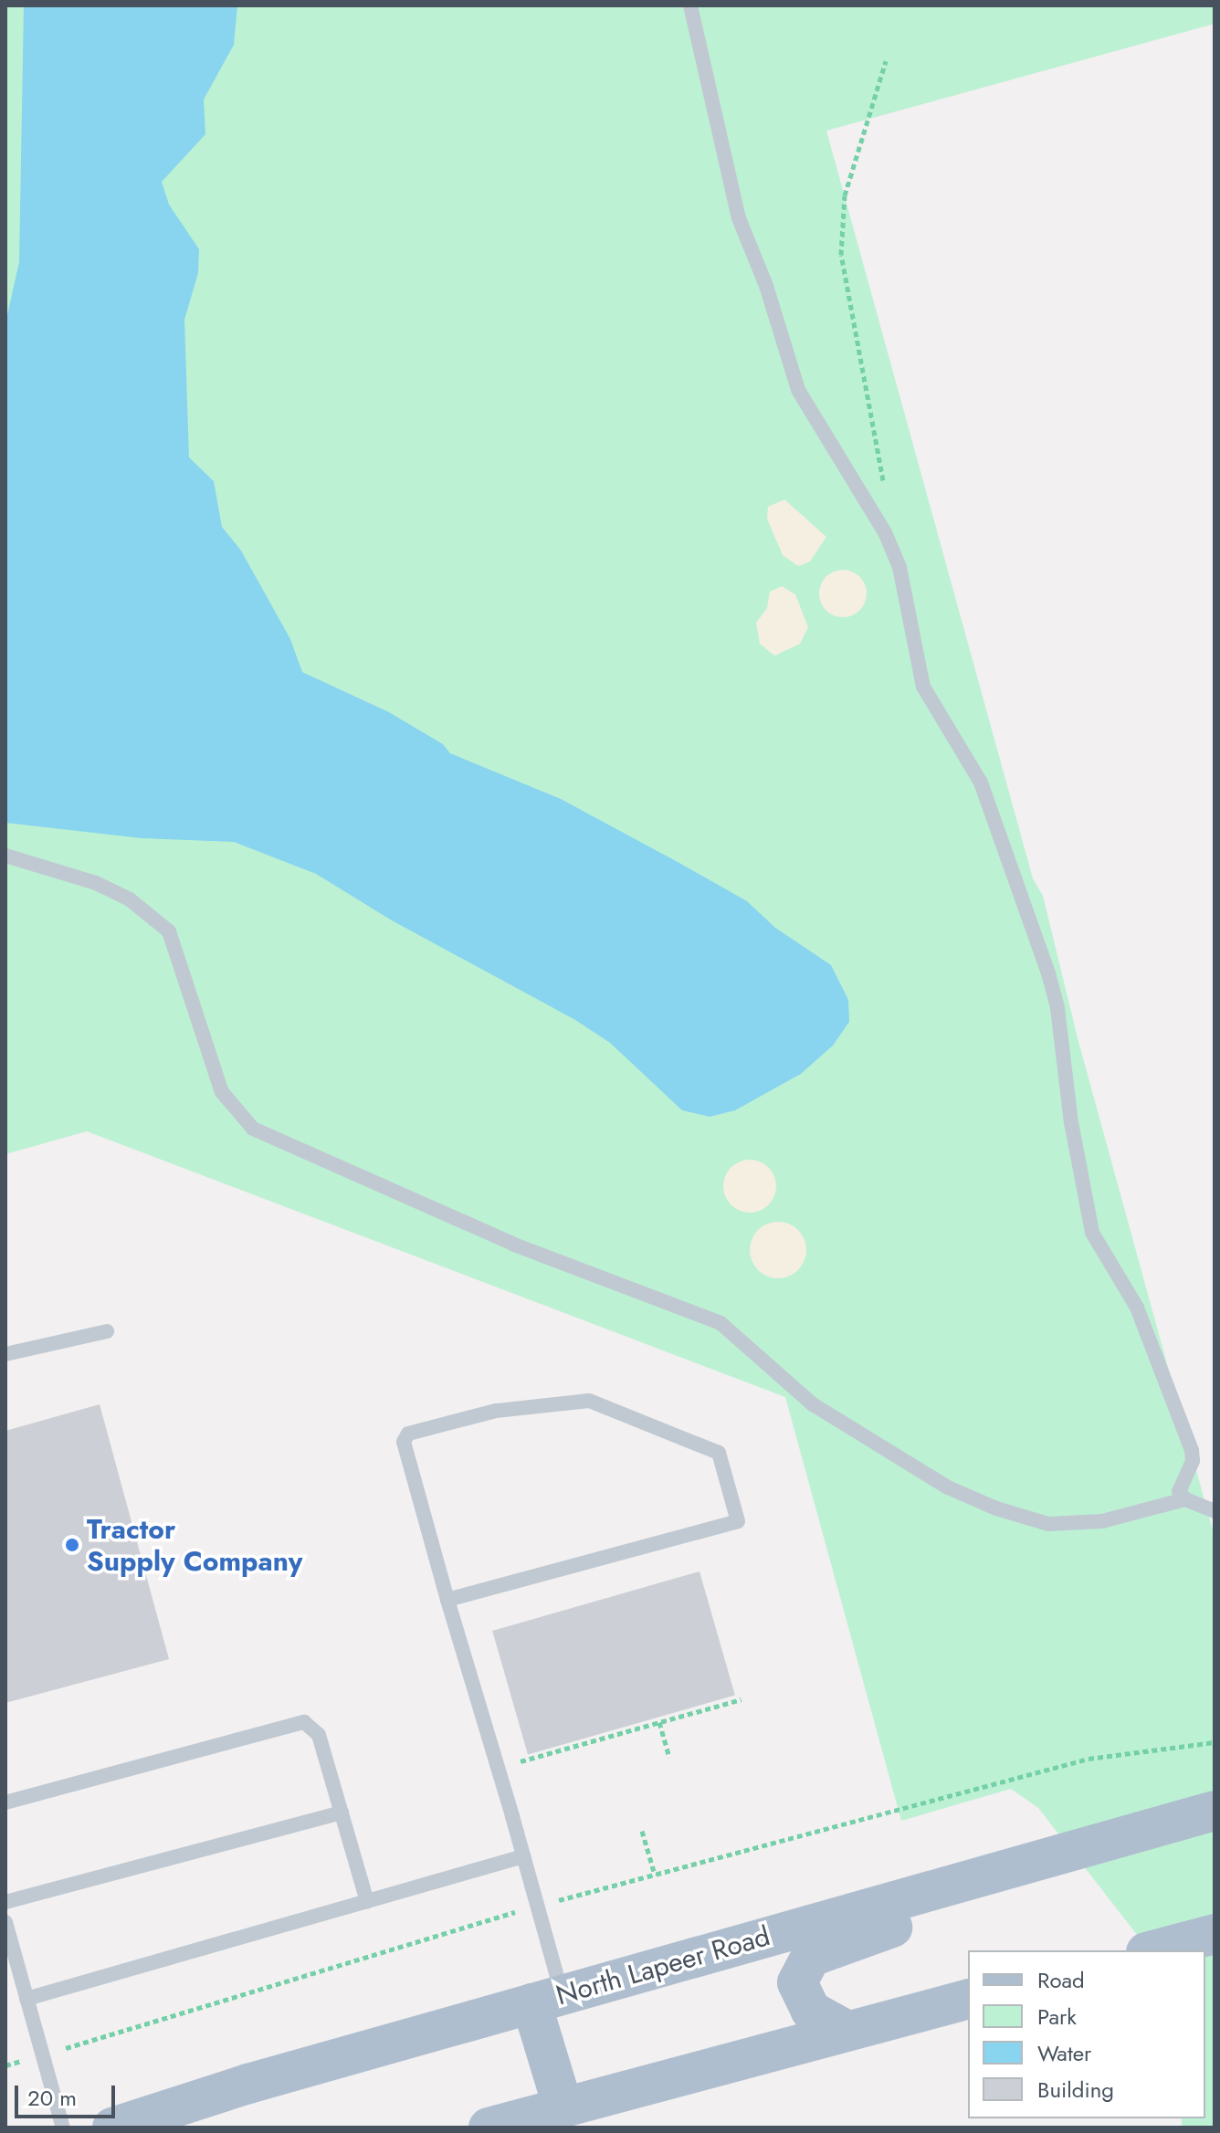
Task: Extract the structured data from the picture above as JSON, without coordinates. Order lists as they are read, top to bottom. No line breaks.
{"streets":{"main road":["North Lapeer Road"]},"places":["Tractor Supply Company"],"legend":["Road","Park","Water","Building"],"scale_bar":"20 m"}
